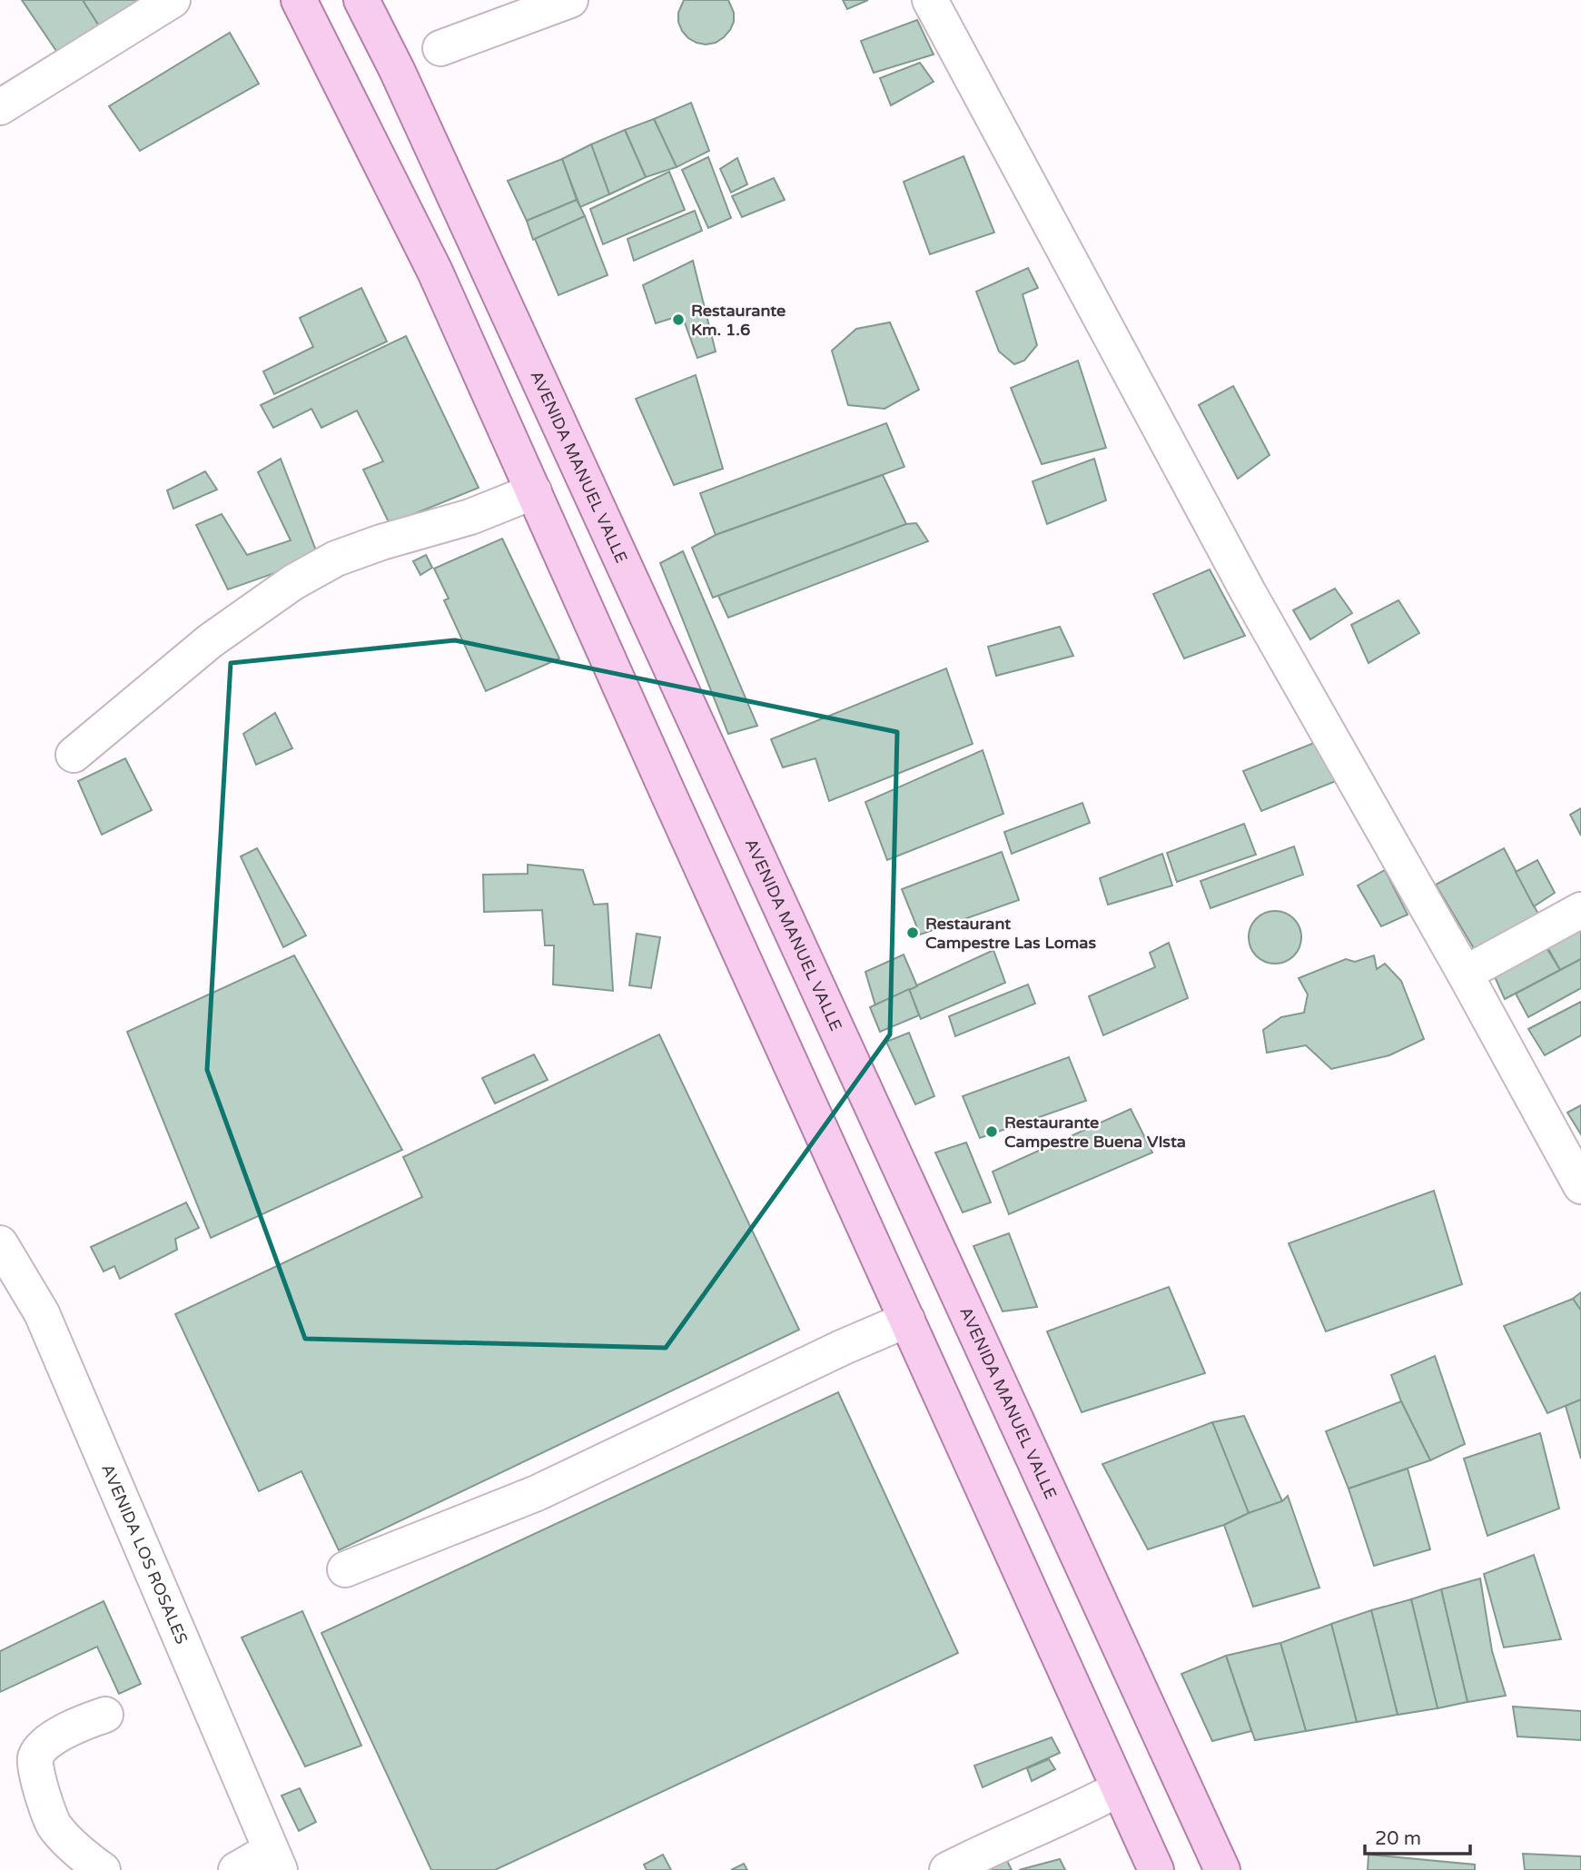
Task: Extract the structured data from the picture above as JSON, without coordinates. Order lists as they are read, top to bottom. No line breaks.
{"streets":{"main road":["AVENIDA MANUEL VALLE"],"street":["AVENIDA LOS ROSALES"]},"places":["Restaurante Km. 1.6","Restaurant Campestre Las Lomas","Restaurante Campestre Buena VIsta"],"scale_bar":"20 m"}
